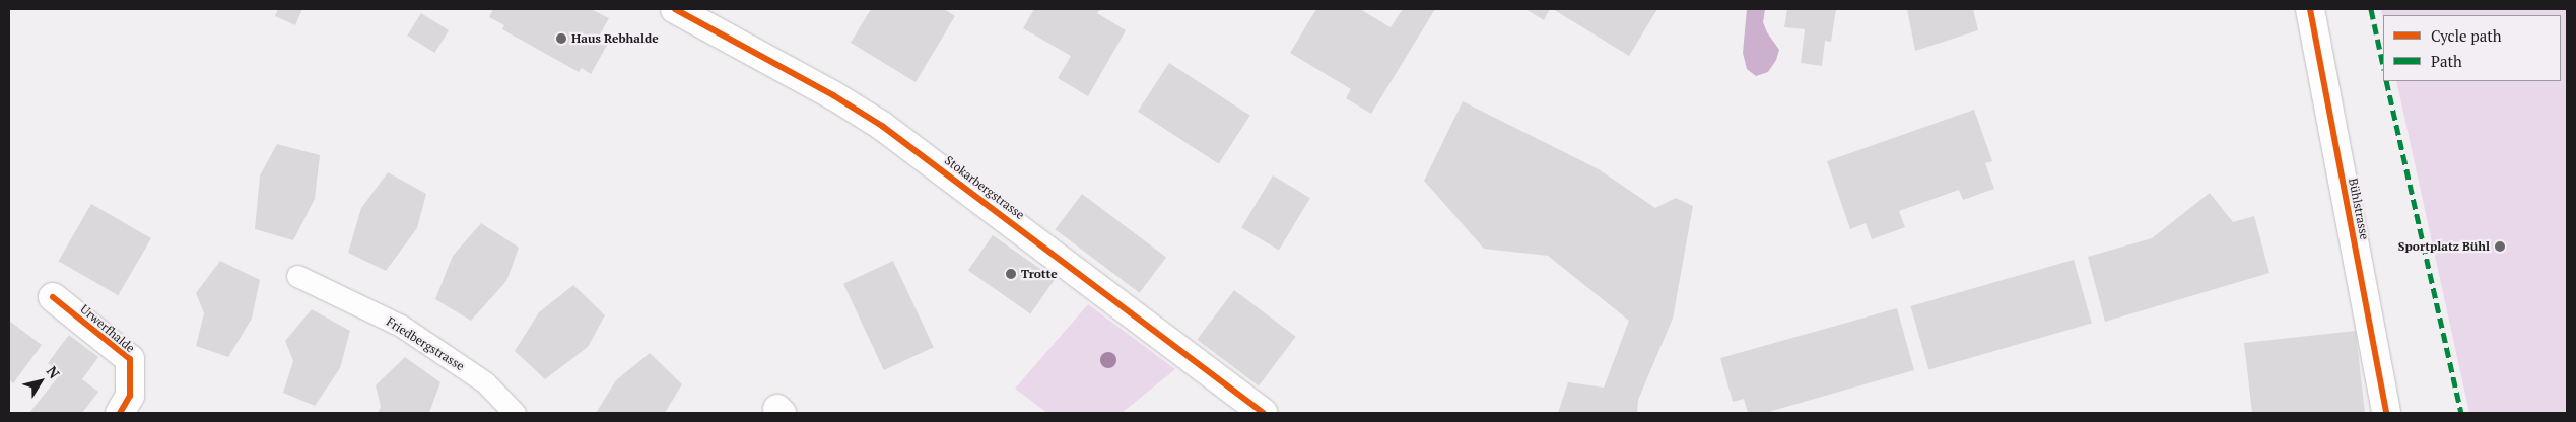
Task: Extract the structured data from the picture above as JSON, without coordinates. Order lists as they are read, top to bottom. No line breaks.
{"streets":{"street":["Stokarbergstrasse","Bühlstrasse","Urwerfhalde"],"lane":["Friedbergstrasse"]},"places":["Haus Rebhalde","Sportplatz Bühl","Trotte"],"legend":["Cycle path","Path"],"north":"top right"}
